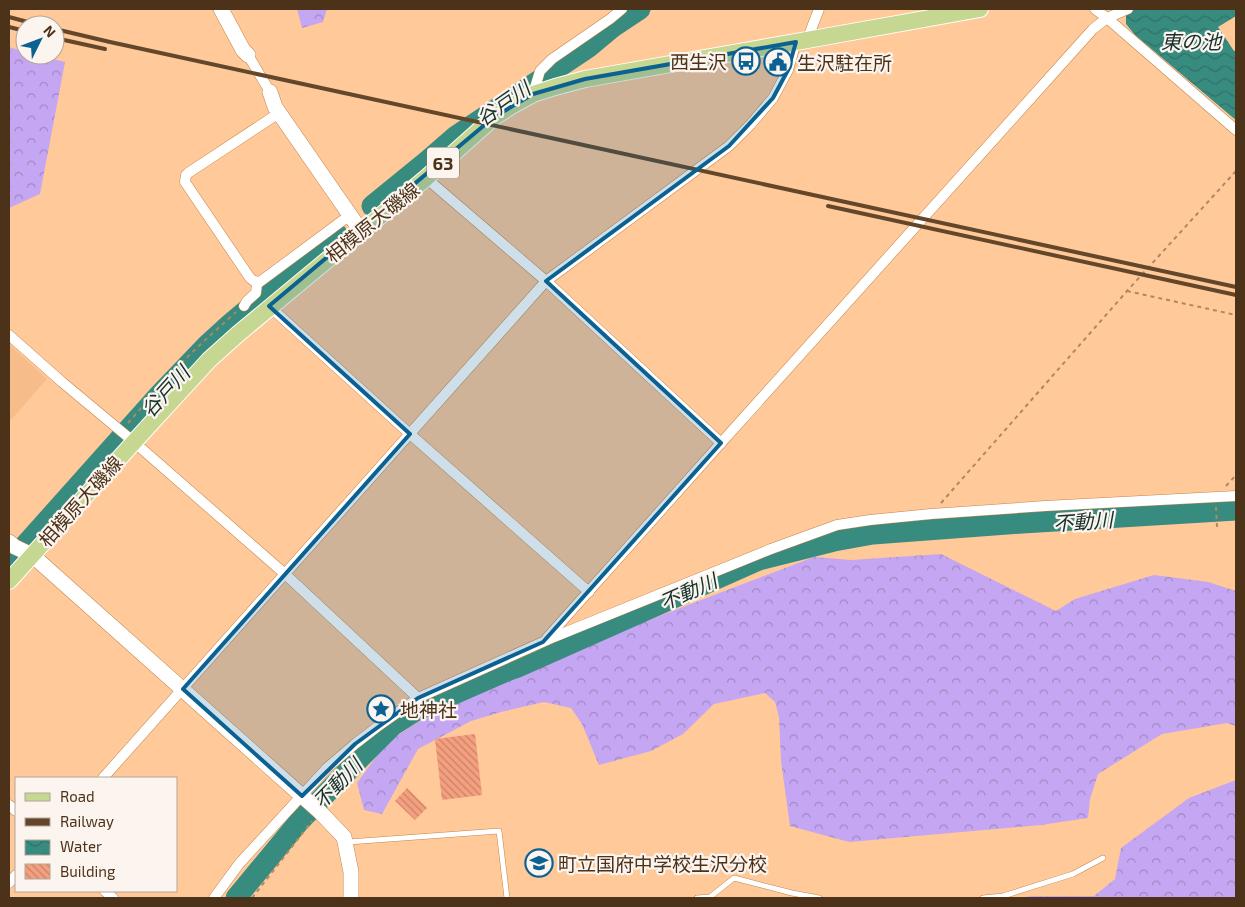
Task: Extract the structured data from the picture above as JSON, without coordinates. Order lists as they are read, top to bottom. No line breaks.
{"streets":{"main road":["63","相模原大磯線"]},"water":["東の池","谷戸川","不動川"],"places":{"bus stop":["西生沢"],"public building":["生沢駐在所"],"place":["地神社"],"school or university":["町立国府中学校生沢分校"]},"legend":["Road","Railway","Water","Building"],"north":"top right"}
